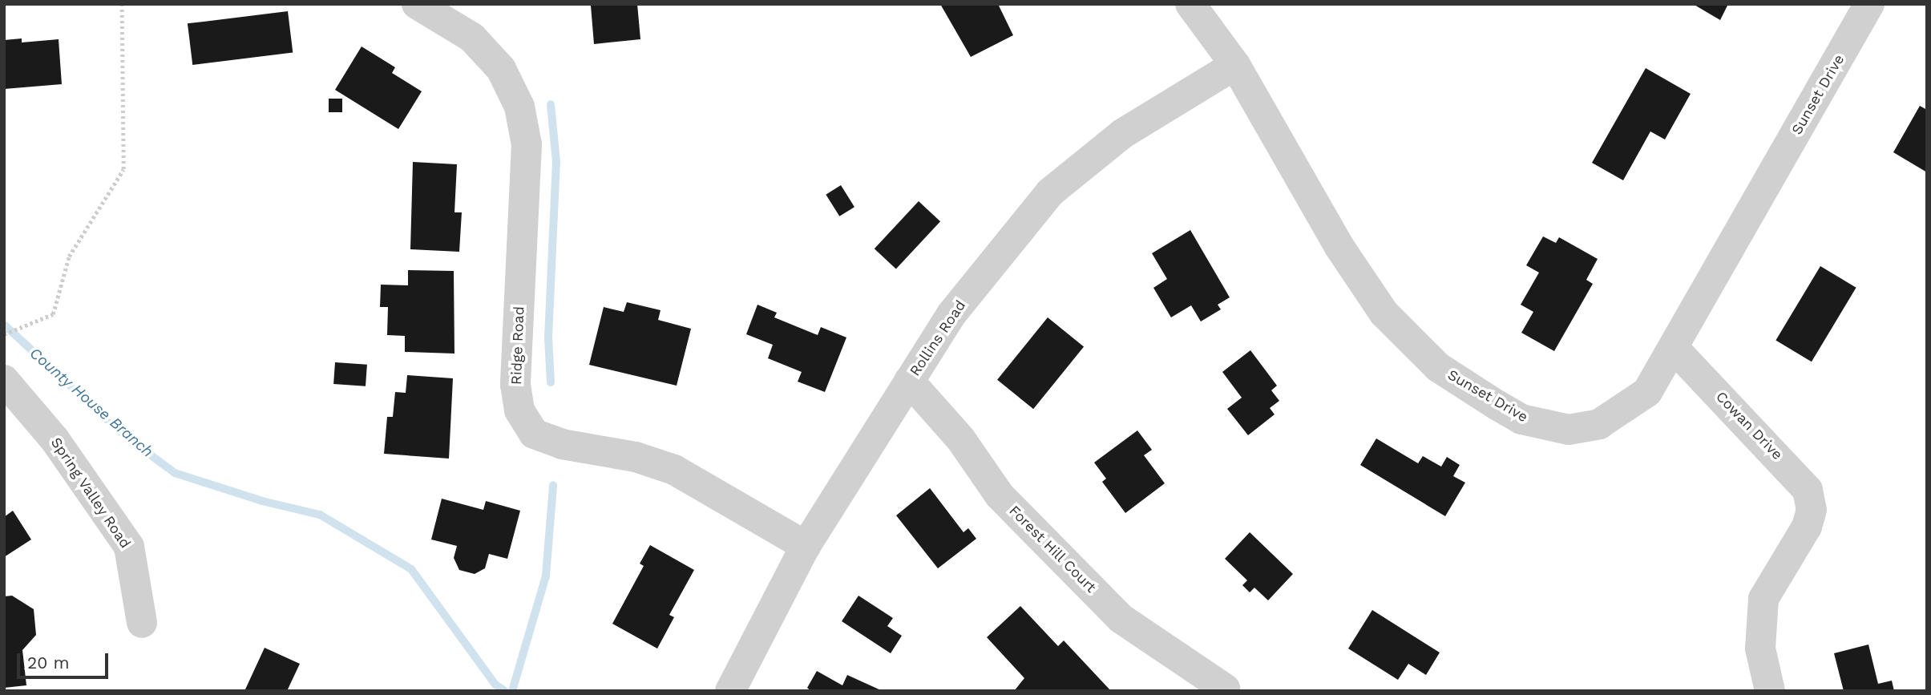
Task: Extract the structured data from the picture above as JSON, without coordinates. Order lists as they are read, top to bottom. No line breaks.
{"streets":{"street":["Sunset Drive","Rollins Road","Ridge Road","Cowan Drive","Spring Valley Road","Forest Hill Court"]},"crossings":[["Sunset Drive","Rollins Road"],["Sunset Drive","Cowan Drive"],["Rollins Road","Ridge Road"],["Rollins Road","Forest Hill Court"]],"water":["County House Branch"],"scale_bar":"20 m"}
